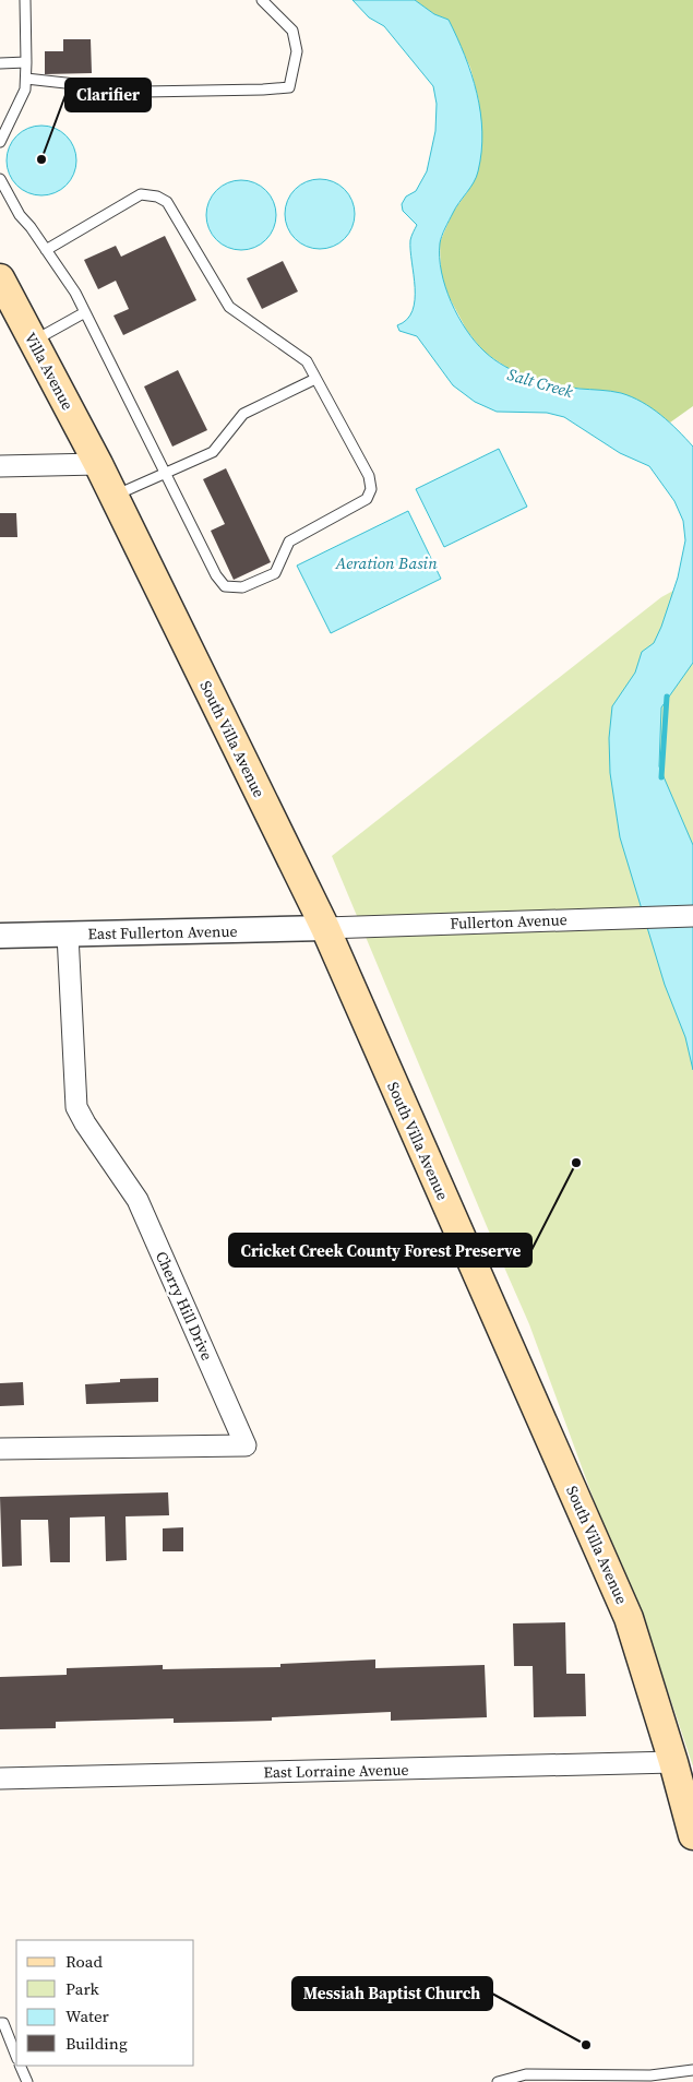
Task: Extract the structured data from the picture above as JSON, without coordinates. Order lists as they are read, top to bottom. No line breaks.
{"streets":{"main road":["Villa Avenue","South Villa Avenue"],"street":["Fullerton Avenue","East Fullerton Avenue","Cherry Hill Drive","East Lorraine Avenue"]},"crossings":[["Villa Avenue","South Villa Avenue"],["South Villa Avenue","Fullerton Avenue"],["South Villa Avenue","East Fullerton Avenue"],["South Villa Avenue","East Lorraine Avenue"],["Fullerton Avenue","East Fullerton Avenue"],["East Fullerton Avenue","Cherry Hill Drive"]],"water":["Salt Creek","Aeration Basin"],"places":["Clarifier","Cricket Creek County Forest Preserve","Messiah Baptist Church"],"legend":["Road","Park","Water","Building"]}
